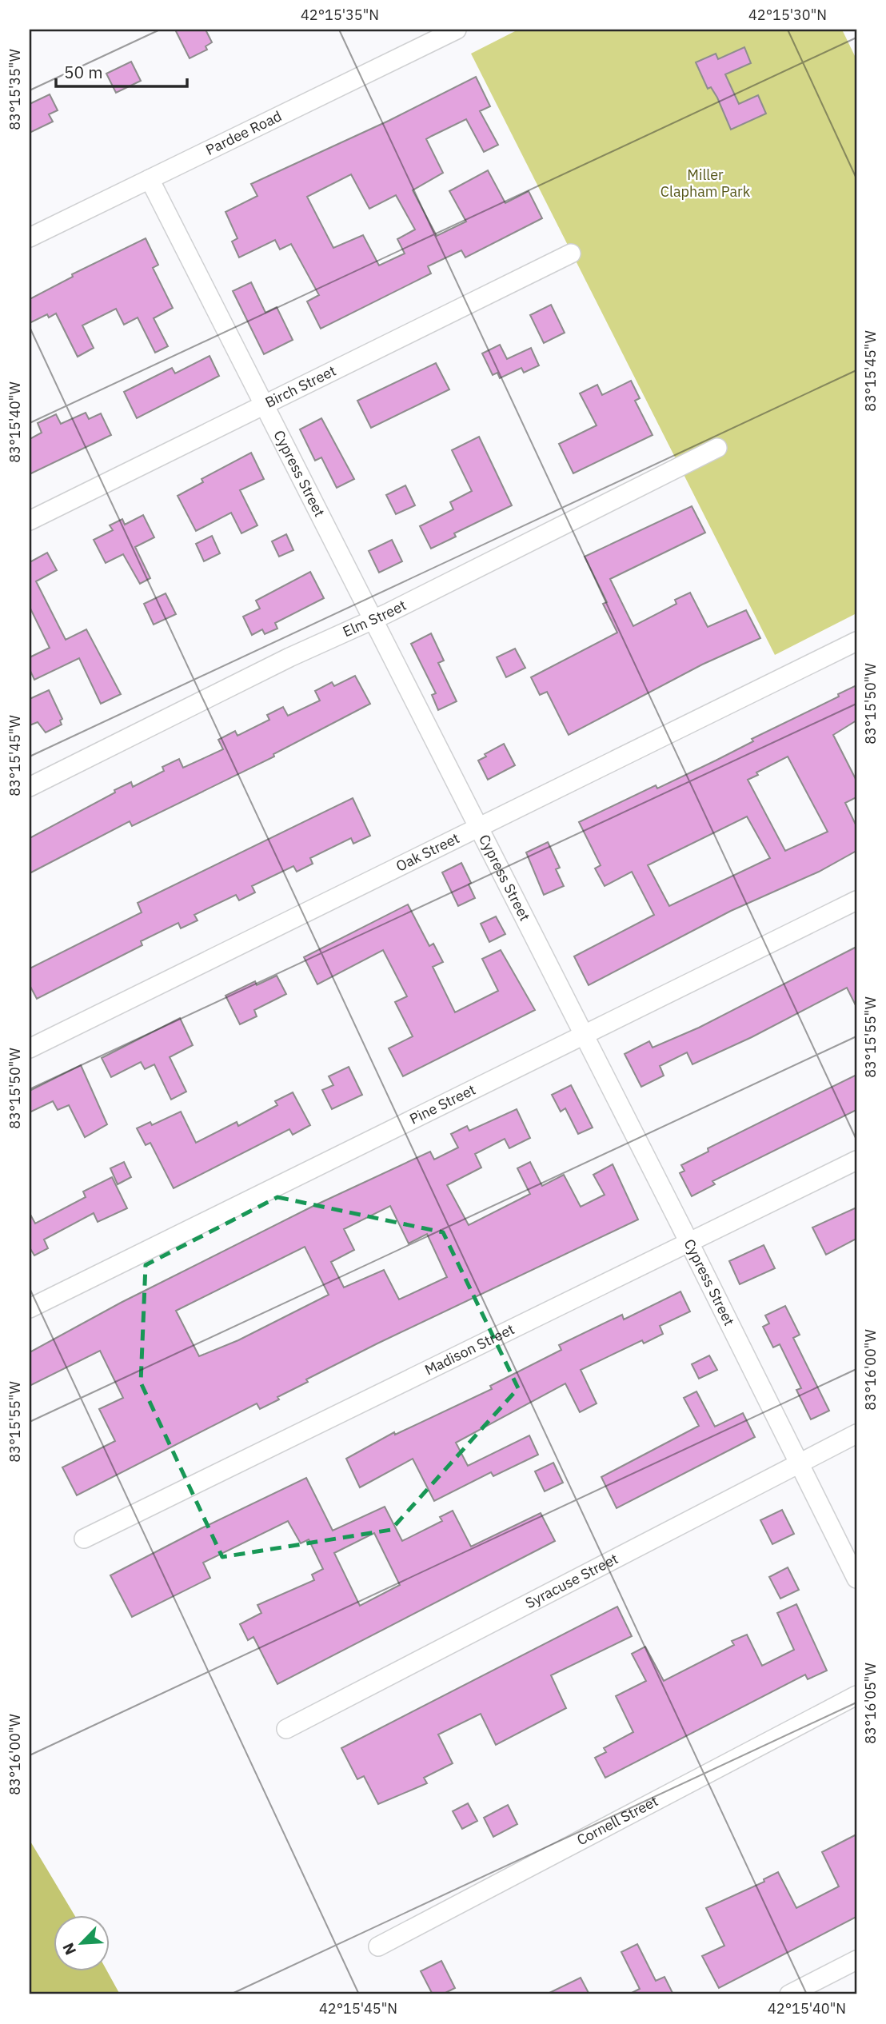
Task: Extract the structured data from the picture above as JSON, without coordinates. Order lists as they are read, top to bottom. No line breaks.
{"streets":{"street":["Pardee Road","Birch Street","Cypress Street","Elm Street","Oak Street","Pine Street","Madison Street","Syracuse Street","Cornell Street"]},"crossings":[["Pardee Road","Cypress Street"],["Birch Street","Cypress Street"],["Cypress Street","Elm Street"],["Cypress Street","Oak Street"],["Cypress Street","Pine Street"],["Cypress Street","Madison Street"],["Cypress Street","Syracuse Street"]],"parks":["Miller Clapham Park"],"scale_bar":"50 m","north":"bottom left","coordinates":["42°15'35\"N","42°15'30\"N","83°15'35\"W","83°15'45\"W","83°15'40\"W","83°15'50\"W","83°15'55\"W","83°16'00\"W","83°16'05\"W","42°15'45\"N","42°15'40\"N"]}
